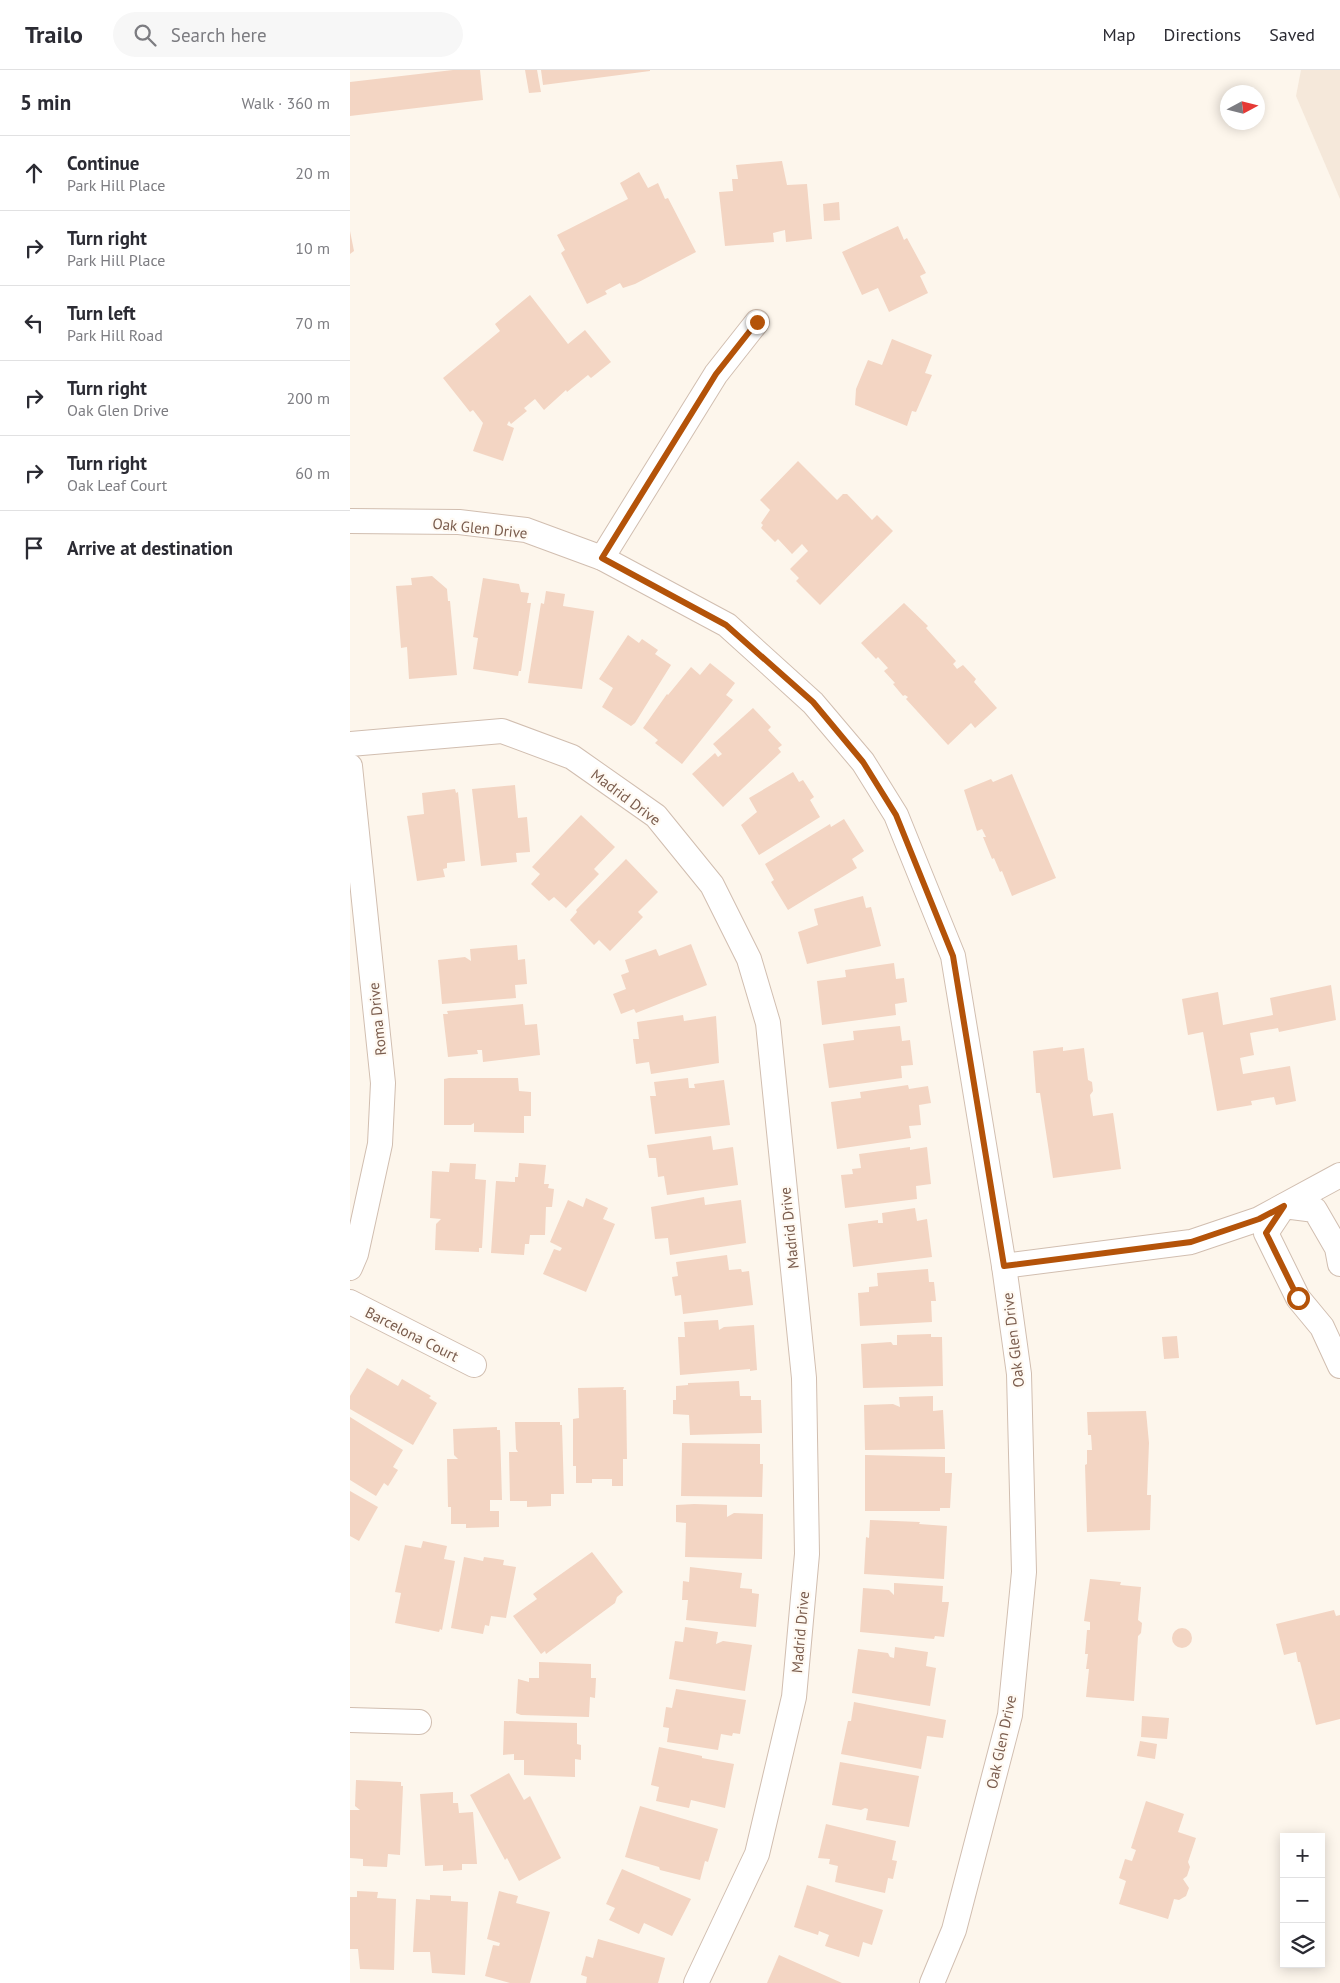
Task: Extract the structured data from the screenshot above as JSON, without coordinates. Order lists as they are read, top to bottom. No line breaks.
{"streets":{"street":["Oak Glen Drive","Madrid Drive","Roma Drive","Barcelona Court"]},"north":"right","page":{"header":"Trailo","search":"Search here","nav":["Map","Directions","Saved"],"heading":["5 min","Walk · 360 m"],"list":[["Continue","Park Hill Place","20 m"],["Turn right","Park Hill Place","10 m"],["Turn left","Park Hill Road","70 m"],["Turn right","Oak Glen Drive","200 m"],["Turn right","Oak Leaf Court","60 m"],"Arrive at destination"],"map_buttons":["+","−"]}}
